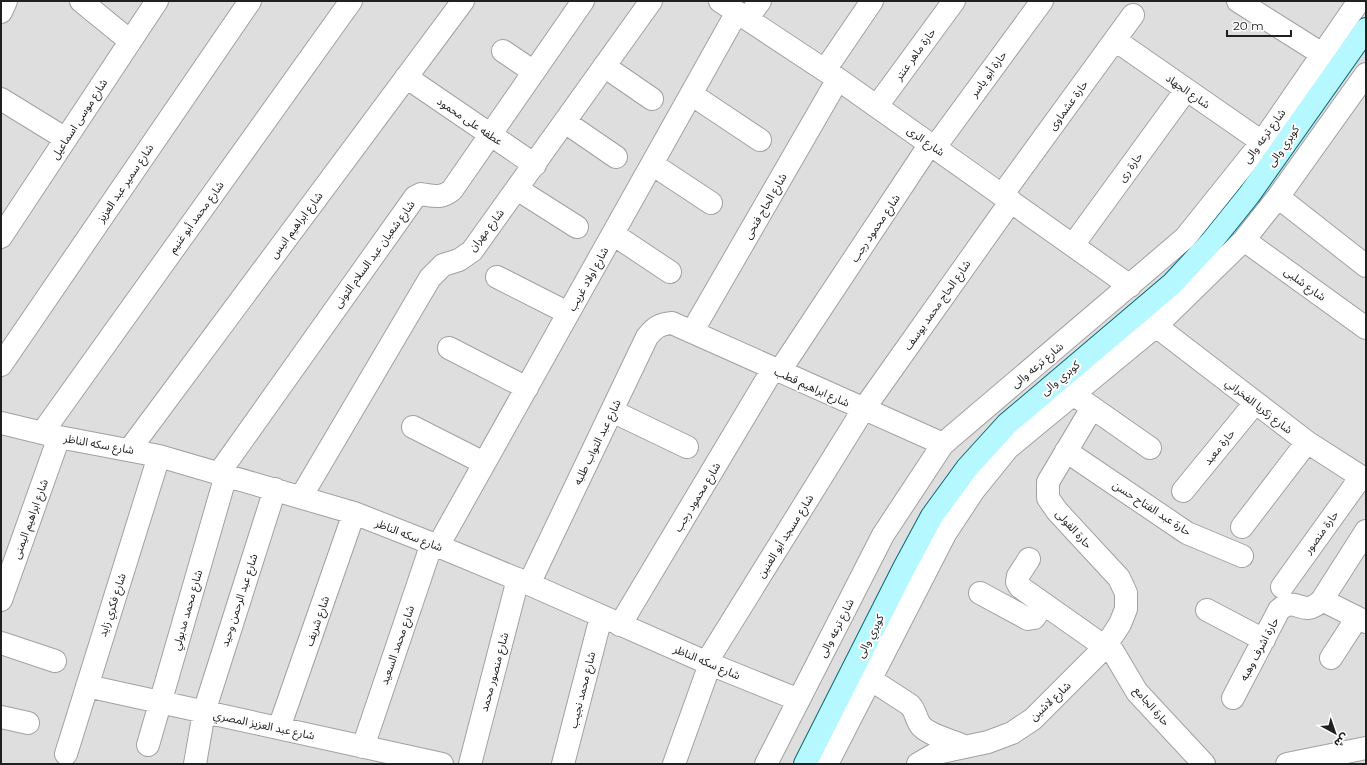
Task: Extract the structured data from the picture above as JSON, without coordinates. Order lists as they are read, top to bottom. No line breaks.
{"streets":{"main road":["كوبري والى"],"street":["حارة ماهر عنتر","حارة أبو ياسر","شارع الجهاد","حارة عشماوى","شارع موسى اسماعيل","عطفه على محمود","شارع ترعه والى","شارع الرى","حارة رى","شارع سمير عبد العزيز","شارع الحاج فتحى","شارع محمد أبو غنيم","شارع ابراهيم انيس","شارع محمود رجب","شارع مهران","شارع شعبان عبد السلام التونى","شارع اولاد غريب","شارع شلبى","شارع الحاج محمد يوسف","شارع ابراهيم قطب","شارع زكريا الفخراني","شارع عبد التواب طلبه","شارع سكه الناظر","حارة معبد","حارة عبد الفتاح حسن","شارع ابراهيم اليمنى","حارة الفولى","حارة منصور","شارع مسجد أبو العنين","شارع عبد الرحمن وحيد","شارع فكري زايد","شارع محمد مدبولي","شارع شريف","شارع محمد السعيد","حارة اشرف وهبه","شارع منصور محمد","شارع محمد نجيب","شارع لاشين","حارة الجامع","شارع عبد العزيز المصري"]},"crossings":[["حارة ماهر عنتر","شارع الرى"],["حارة أبو ياسر","شارع الرى"],["حارة أبو ياسر","شارع محمود رجب"],["شارع الجهاد","حارة عشماوى"],["شارع الجهاد","شارع ترعه والى"],["شارع الجهاد","حارة رى"],["حارة عشماوى","شارع الرى"],["حارة عشماوى","شارع الحاج محمد يوسف"],["عطفه على محمود","شارع ابراهيم انيس"],["عطفه على محمود","شارع مهران"],["عطفه على محمود","شارع شعبان عبد السلام التونى"],["شارع ترعه والى","شارع الرى"],["شارع ترعه والى","شارع ابراهيم قطب"],["شارع ترعه والى","شارع سكه الناظر"],["شارع الرى","حارة رى"],["شارع الرى","شارع الحاج فتحى"],["شارع الرى","شارع محمود رجب"],["شارع الرى","شارع اولاد غريب"],["شارع الرى","شارع الحاج محمد يوسف"],["شارع الحاج فتحى","شارع ابراهيم قطب"],["شارع الحاج فتحى","شارع عبد التواب طلبه"],["شارع محمد أبو غنيم","شارع سكه الناظر"],["شارع محمد أبو غنيم","شارع ابراهيم اليمنى"],["شارع ابراهيم انيس","شارع سكه الناظر"],["شارع محمود رجب","شارع ابراهيم قطب"],["شارع محمود رجب","شارع سكه الناظر"],["شارع محمود رجب","شارع محمد نجيب"],["شارع مهران","شارع سكه الناظر"],["شارع شعبان عبد السلام التونى","شارع سكه الناظر"],["شارع شعبان عبد السلام التونى","شارع محمد مدبولي"],["شارع اولاد غريب","شارع سكه الناظر"],["شارع اولاد غريب","شارع محمد السعيد"],["شارع الحاج محمد يوسف","شارع ابراهيم قطب"],["شارع الحاج محمد يوسف","شارع مسجد أبو العنين"],["شارع ابراهيم قطب","شارع عبد التواب طلبه"],["شارع ابراهيم قطب","شارع مسجد أبو العنين"],["شارع زكريا الفخراني","حارة معبد"],["شارع زكريا الفخراني","حارة منصور"],["شارع عبد التواب طلبه","شارع سكه الناظر"],["شارع عبد التواب طلبه","شارع منصور محمد"],["شارع سكه الناظر","شارع ابراهيم اليمنى"],["شارع سكه الناظر","شارع مسجد أبو العنين"],["شارع سكه الناظر","شارع عبد الرحمن وحيد"],["شارع سكه الناظر","شارع فكري زايد"],["شارع سكه الناظر","شارع محمد مدبولي"],["شارع سكه الناظر","شارع شريف"],["شارع سكه الناظر","شارع محمد السعيد"],["شارع سكه الناظر","شارع منصور محمد"],["شارع سكه الناظر","شارع محمد نجيب"],["حارة عبد الفتاح حسن","حارة الفولى"],["حارة الفولى","شارع لاشين"],["حارة الفولى","حارة الجامع"],["شارع عبد الرحمن وحيد","شارع عبد العزيز المصري"],["شارع فكري زايد","شارع عبد العزيز المصري"],["شارع محمد مدبولي","شارع عبد العزيز المصري"],["شارع شريف","شارع عبد العزيز المصري"],["شارع محمد السعيد","شارع عبد العزيز المصري"],["شارع لاشين","حارة الجامع"]],"scale_bar":"20 m","north":"bottom right"}
